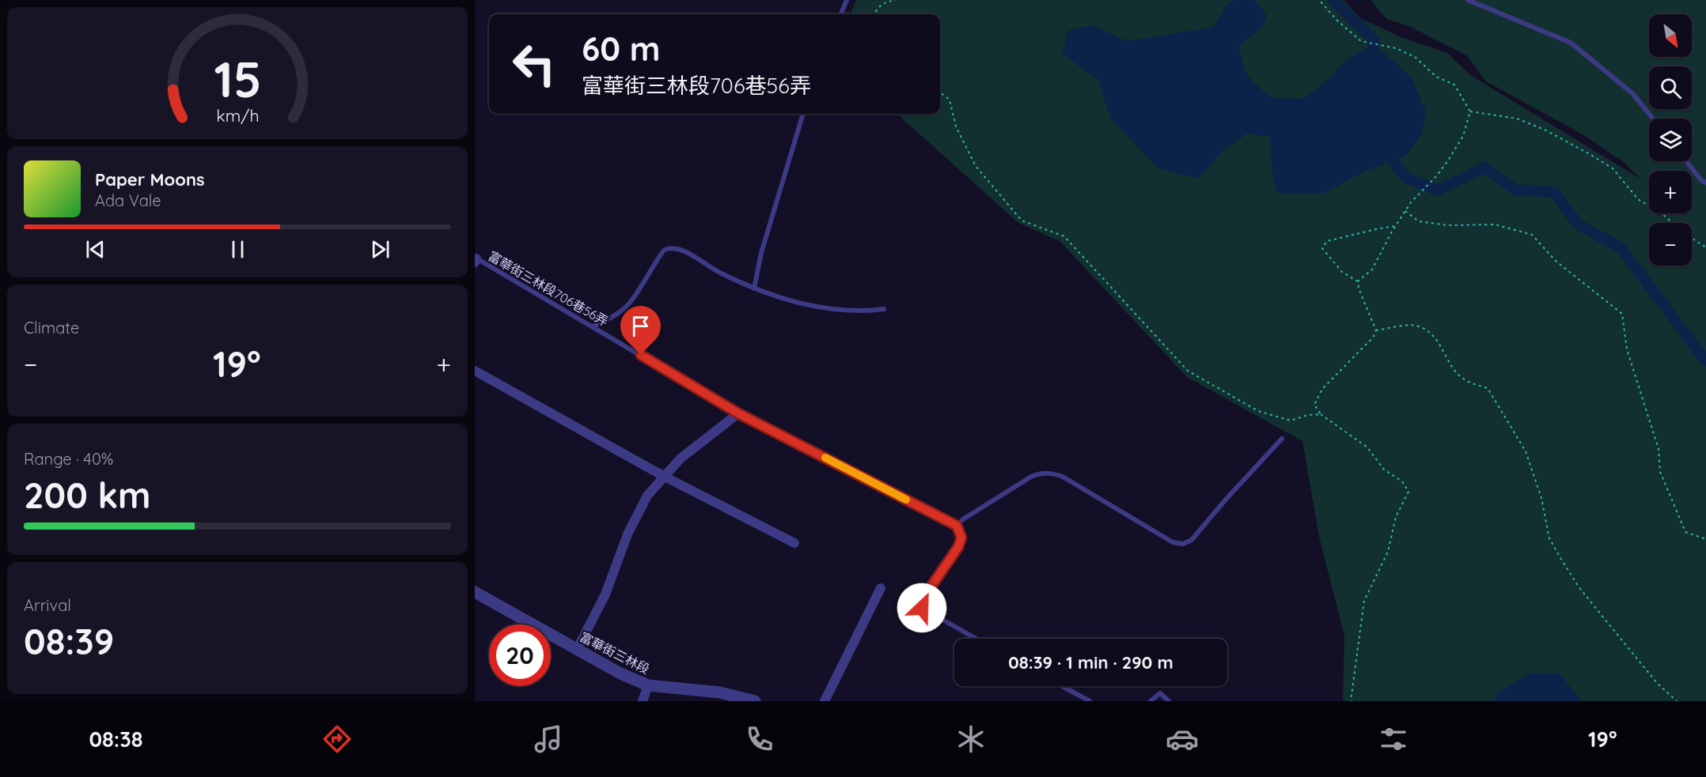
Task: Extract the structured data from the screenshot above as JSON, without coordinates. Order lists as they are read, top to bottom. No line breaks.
{"streets":{"street":["富華街三林段"],"lane":["富華街三林段706巷56弄"]},"north":"bottom right","page":{"map_buttons":["+","−"],"turn":["60 m","富華街三林段706巷56弄"],"song":["Paper Moons","Ada Vale"],"tile":["Climate",["Range · 40%","200 km"],["Arrival","08:39"]],"heat":["−","19°","+"],"limit":"20","trip":"08:39 · 1 min · 290 m","tabs":["08:38","19°"],"gauge":["15","km/h"]}}
